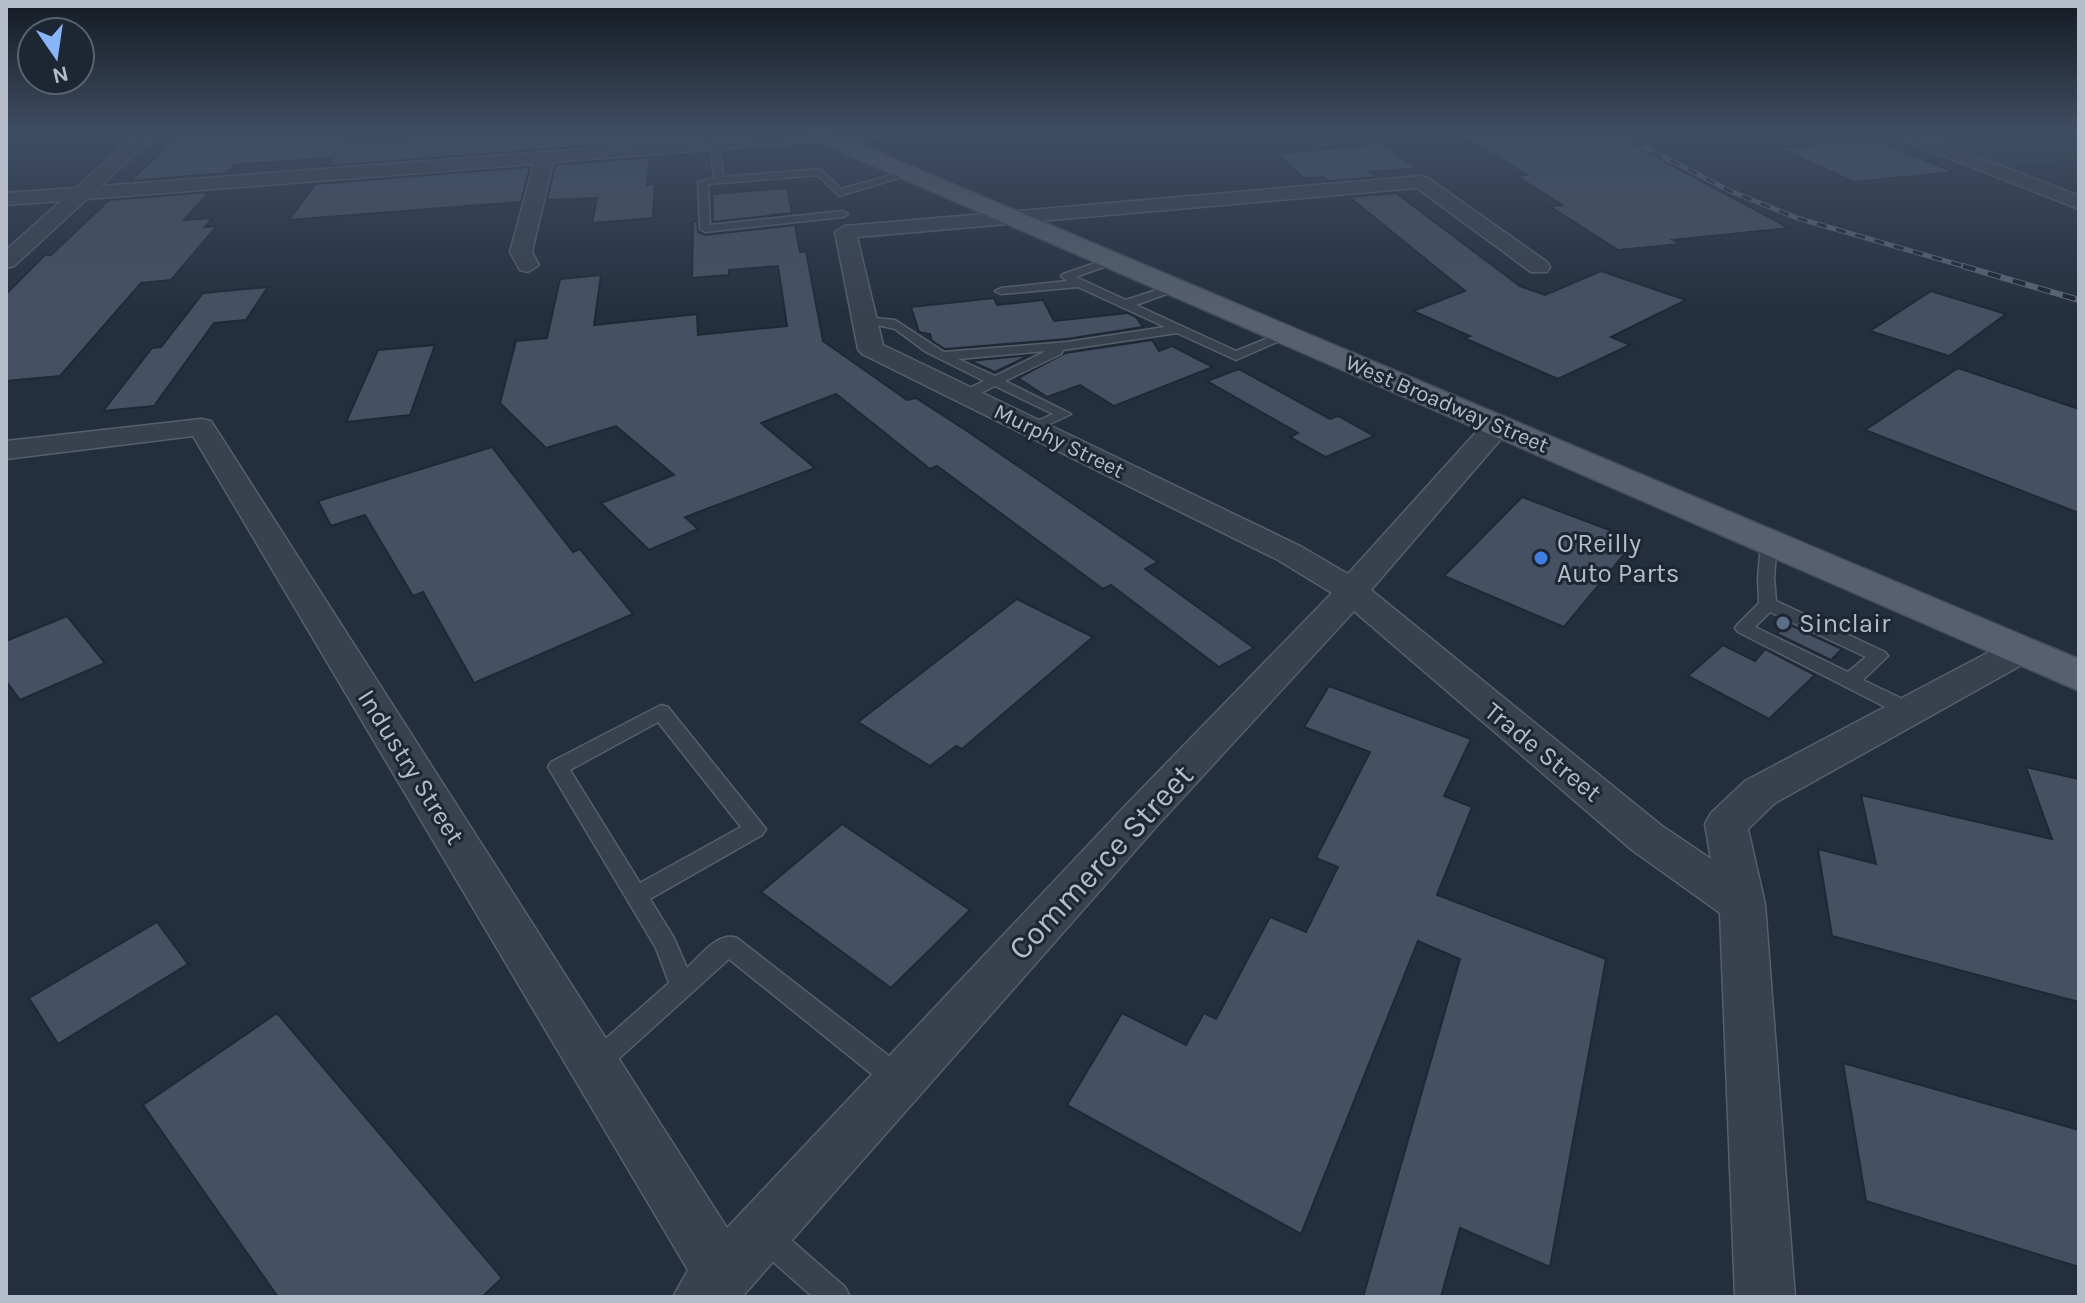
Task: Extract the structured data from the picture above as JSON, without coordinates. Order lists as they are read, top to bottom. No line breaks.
{"streets":{"main road":["West Broadway Street"],"street":["Murphy Street","Trade Street","Industry Street","Commerce Street"]},"crossings":[["West Broadway Street","Commerce Street"],["Murphy Street","Trade Street"],["Murphy Street","Commerce Street"],["Trade Street","Commerce Street"],["Industry Street","Commerce Street"]],"places":["O'Reilly Auto Parts","Sinclair"],"north":"bottom"}
